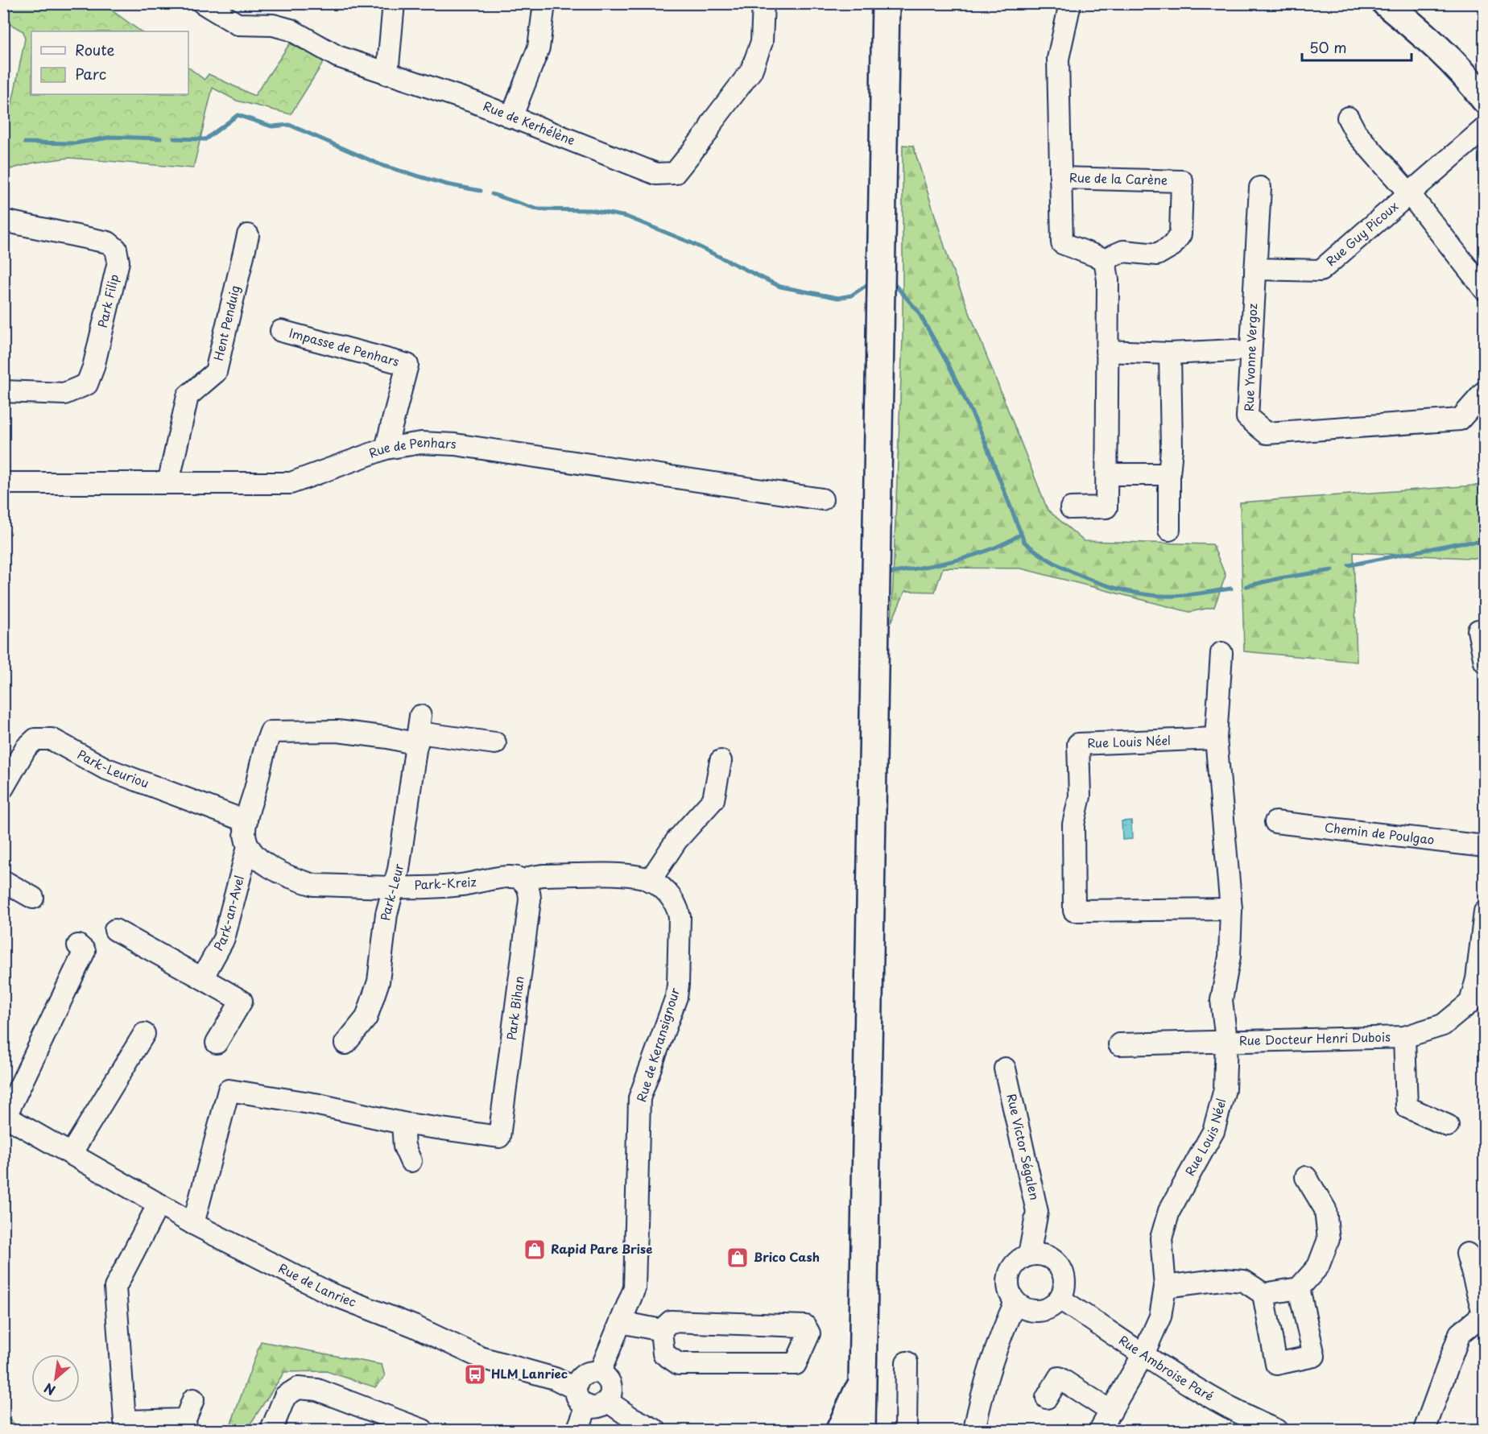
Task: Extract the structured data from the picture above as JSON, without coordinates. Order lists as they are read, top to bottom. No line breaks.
{"streets":{"street":["Rue de Kerhélène","Rue de la Carène","Rue Guy Picoux","Park Filip","Hent Penduig","Impasse de Penhars","Rue Yvonne Vergoz","Rue de Penhars","Rue Louis Néel","Park-Leuriou","Chemin de Poulgao","Park-Kreiz","Park-Leur","Park-an-Avel","Park Bihan","Rue Docteur Henri Dubois","Rue de Keransignour","Rue Victor Ségalen","Rue de Lanriec","Rue Ambroise Paré"]},"crossings":[["Rue Guy Picoux","Rue Yvonne Vergoz"],["Hent Penduig","Rue de Penhars"],["Impasse de Penhars","Rue de Penhars"],["Rue Louis Néel","Rue Docteur Henri Dubois"],["Rue Louis Néel","Rue Ambroise Paré"],["Park-Kreiz","Park-Leur"],["Park-Kreiz","Park Bihan"],["Park-Kreiz","Rue de Keransignour"],["Park Bihan","Rue de Keransignour"],["Rue de Keransignour","Rue de Lanriec"],["Rue Victor Ségalen","Rue Ambroise Paré"]],"places":{"shop":["Rapid Pare Brise","Brico Cash"],"bus stop":["HLM Lanriec"]},"legend":["Route","Parc"],"scale_bar":"50 m","north":"bottom left"}
